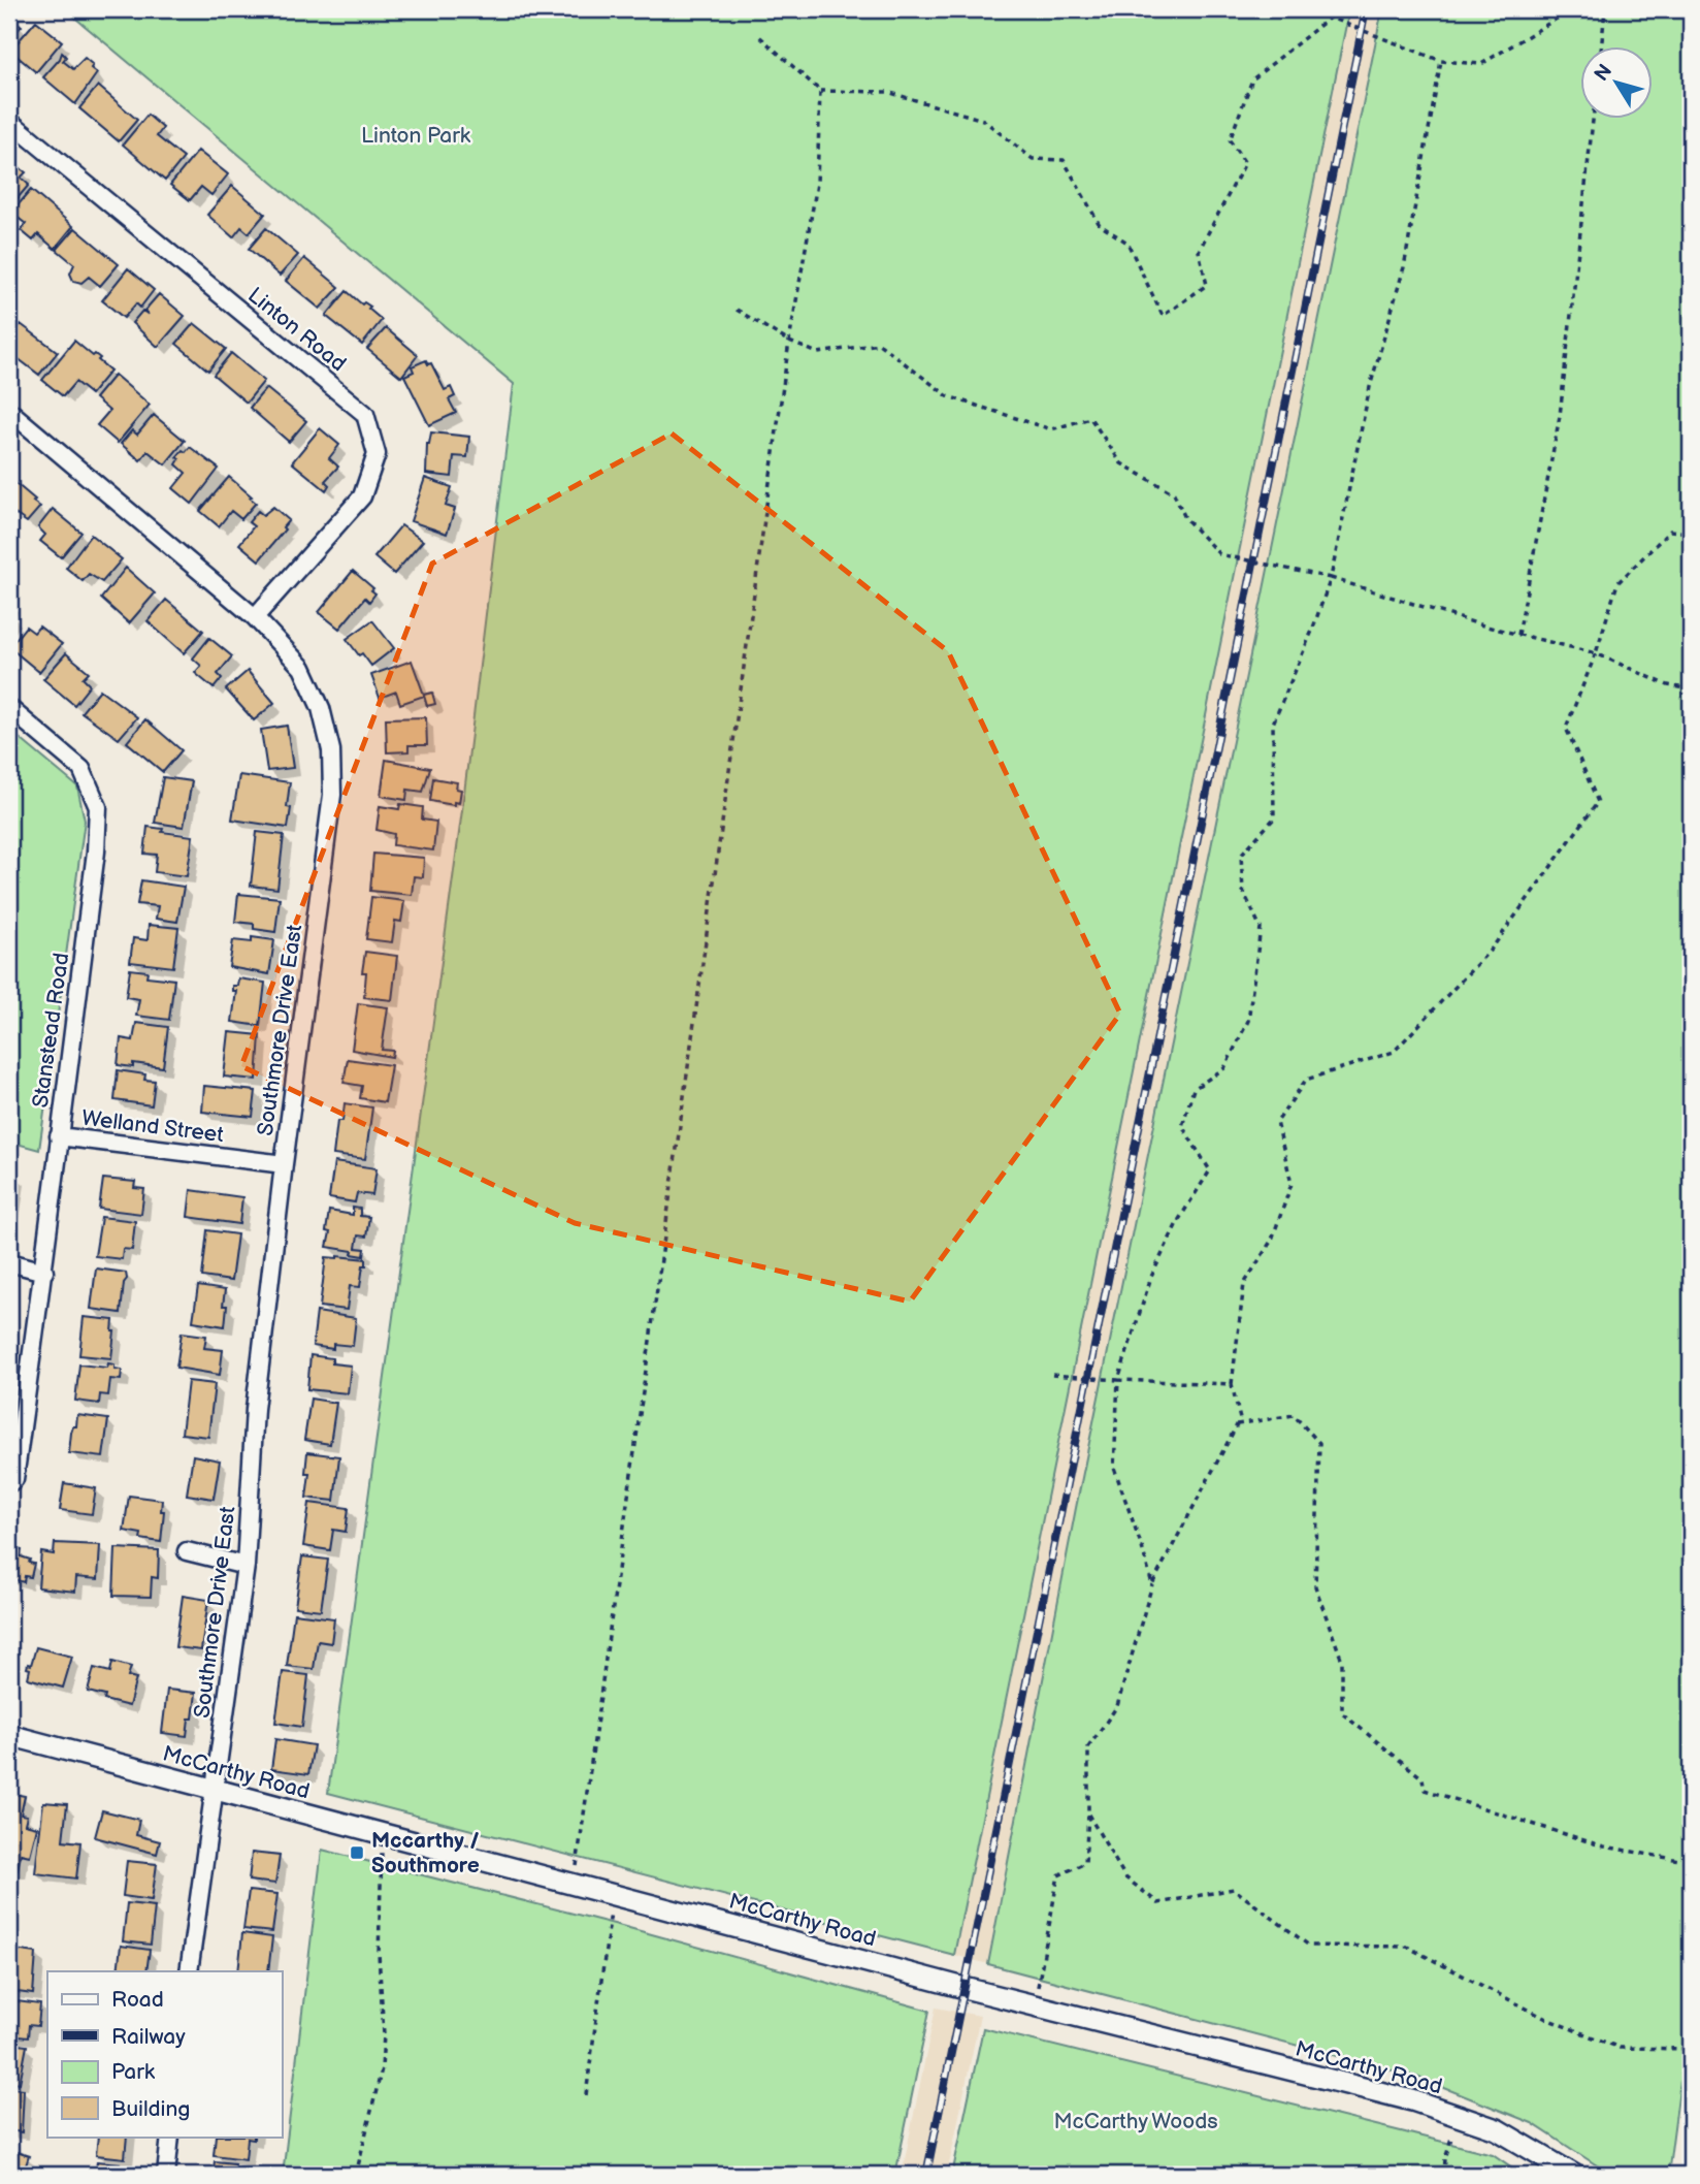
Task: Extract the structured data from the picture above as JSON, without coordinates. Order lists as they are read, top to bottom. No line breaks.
{"streets":{"street":["Linton Road","Stanstead Road","Southmore Drive East","Welland Street","McCarthy Road"]},"crossings":[["Linton Road","Southmore Drive East"],["Stanstead Road","Welland Street"],["Southmore Drive East","Welland Street"],["Southmore Drive East","McCarthy Road"]],"parks":["Linton Park","McCarthy Woods"],"places":{"transit":["Mccarthy / Southmore"]},"legend":["Road","Railway","Park","Building"],"north":"top left"}
